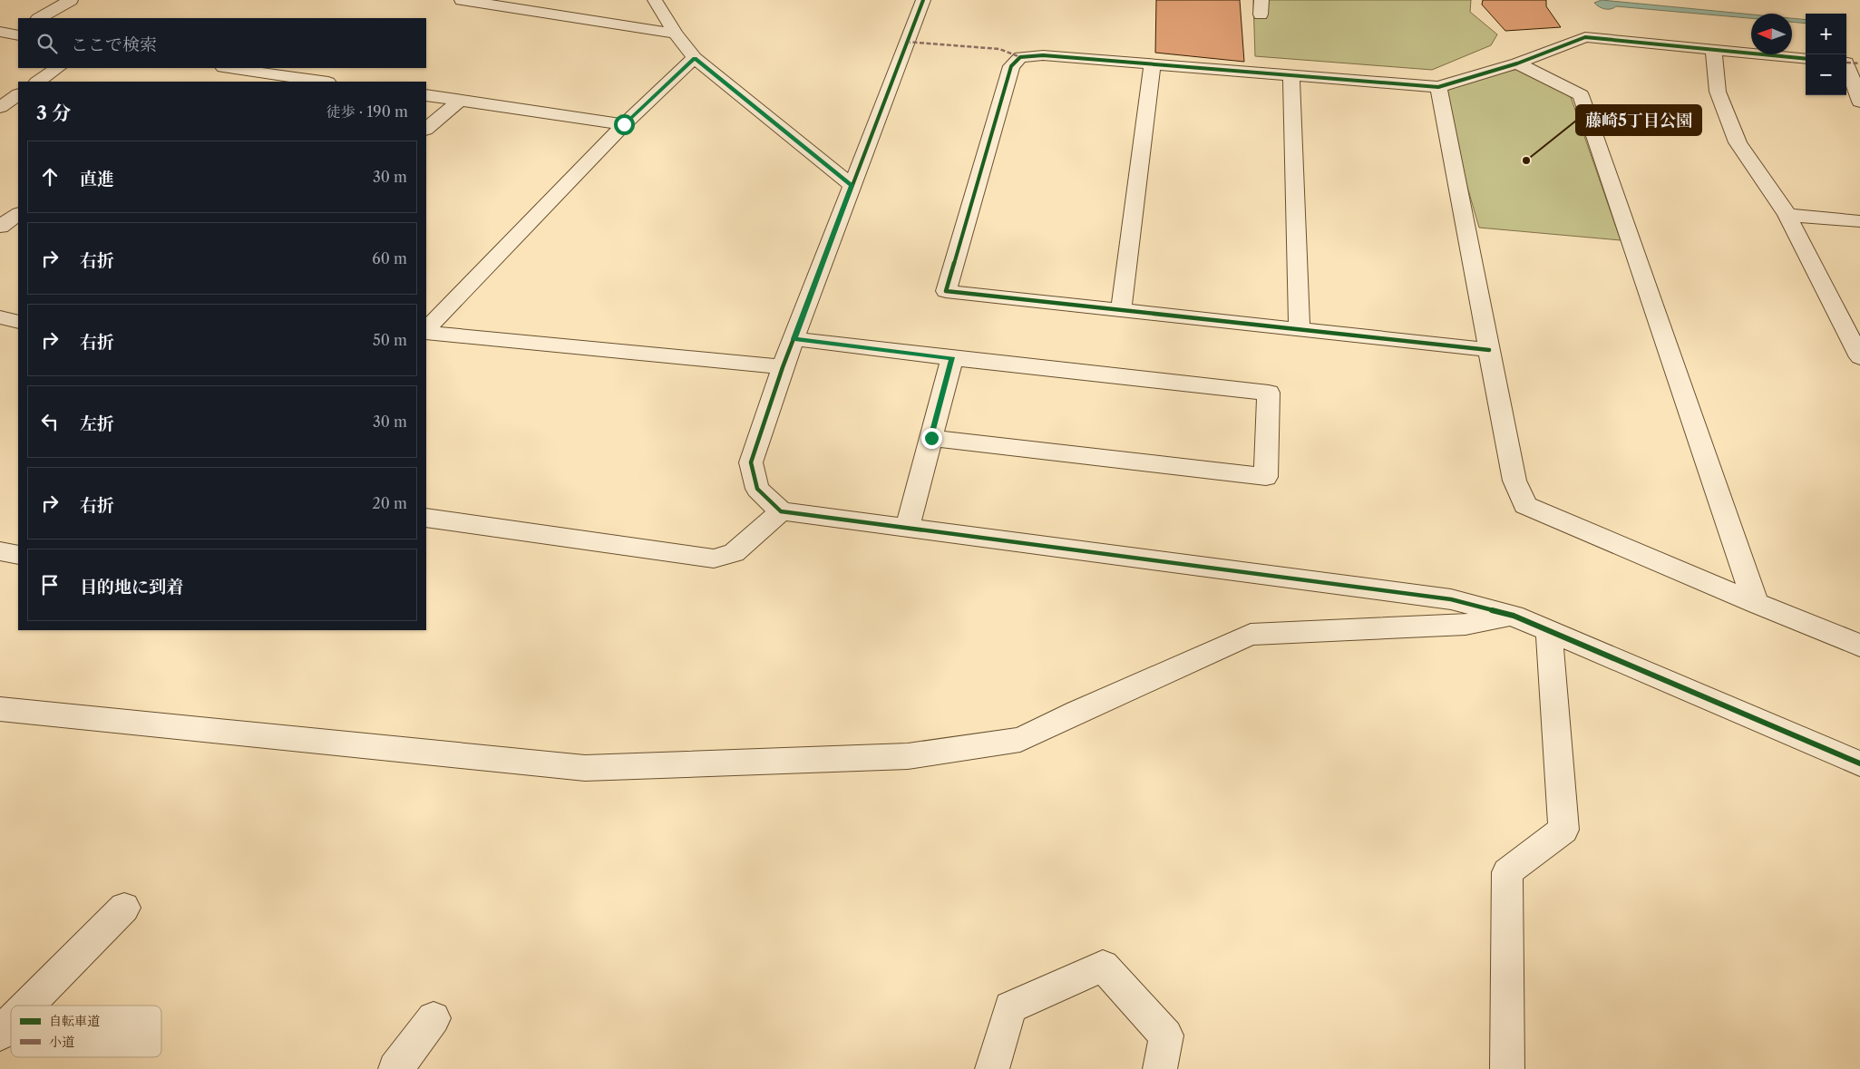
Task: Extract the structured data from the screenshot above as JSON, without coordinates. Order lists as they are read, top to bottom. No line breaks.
{"places":["藤崎5丁目公園"],"legend":["自転車道","小道"],"north":"left","page":{"map_buttons":["+","−"],"search":"ここで検索","heading":["3 分","徒歩 · 190 m"],"list":[["直進","30 m"],["右折","60 m"],["右折","50 m"],["左折","30 m"],["右折","20 m"],"目的地に到着"]}}
